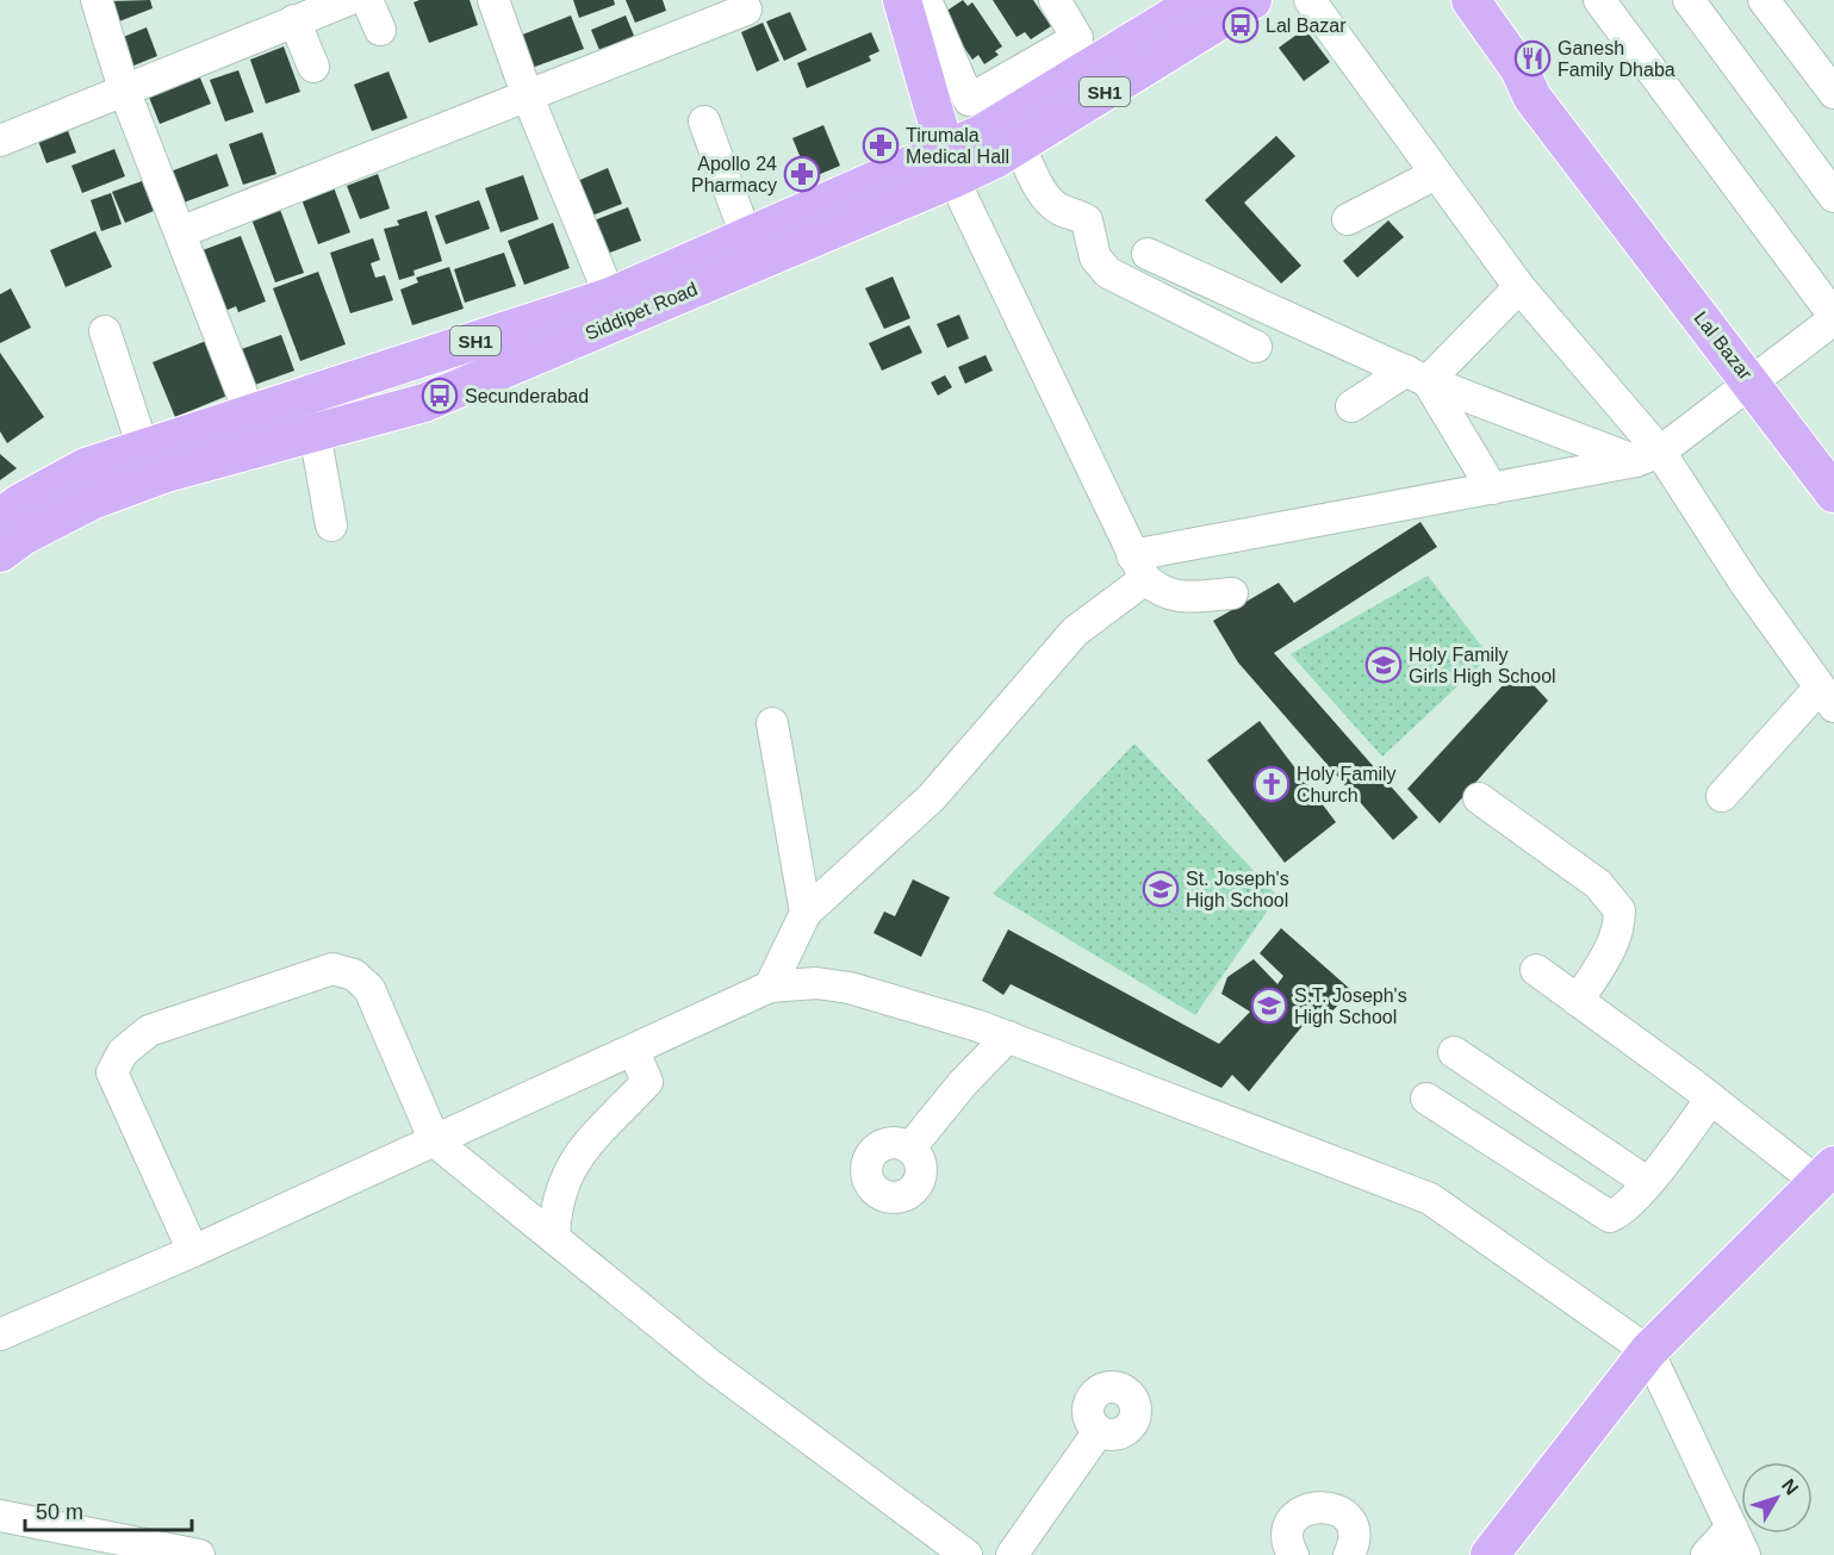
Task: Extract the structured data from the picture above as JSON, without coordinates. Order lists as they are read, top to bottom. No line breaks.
{"streets":{"main road":["SH1","Siddipet Road","Lal Bazar"]},"places":{"bus stop":["Lal Bazar","Secunderabad"],"restaurant":["Ganesh Family Dhaba"],"pharmacy":["Tirumala Medical Hall","Apollo 24 Pharmacy"],"school or university":["Holy Family Girls High School","St. Joseph's High School","S.T. Joseph's High School"],"church":["Holy Family Church"]},"scale_bar":"50 m","north":"top right"}
